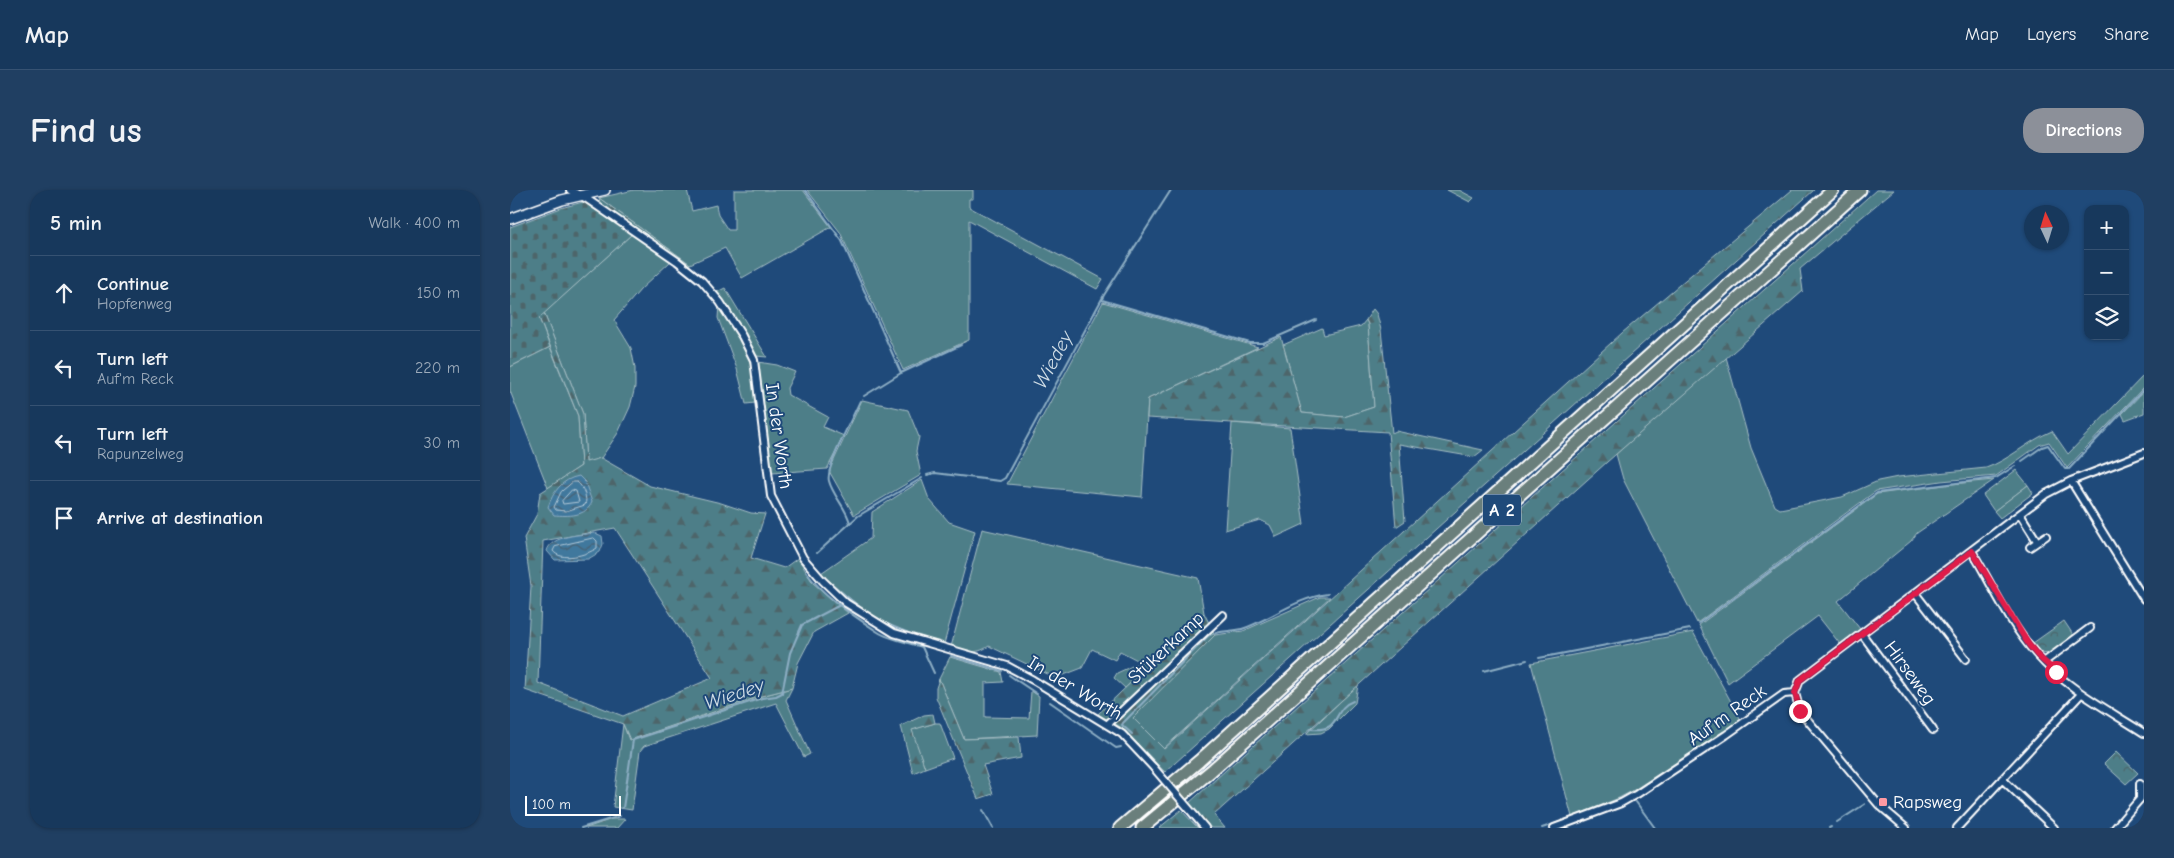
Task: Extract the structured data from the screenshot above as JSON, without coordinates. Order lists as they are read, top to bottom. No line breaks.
{"streets":{"highway":["A 2"],"street":["In der Worth","Stükerkamp","Hirseweg","Auf'm Reck"]},"crossings":[["In der Worth","Stükerkamp"],["Hirseweg","Auf'm Reck"]],"water":["Wiedey"],"places":{"transit":["Rapsweg"]},"scale_bar":"100 m","north":"top","page":{"header":"Map","nav":["Map","Layers","Share"],"buttons":"Directions","title":"Find us","heading":["5 min","Walk · 400 m"],"map_buttons":["+","−"],"list":[["Continue","Hopfenweg","150 m"],["Turn left","Auf'm Reck","220 m"],["Turn left","Rapunzelweg","30 m"],"Arrive at destination"],"scale":"100 m"}}
